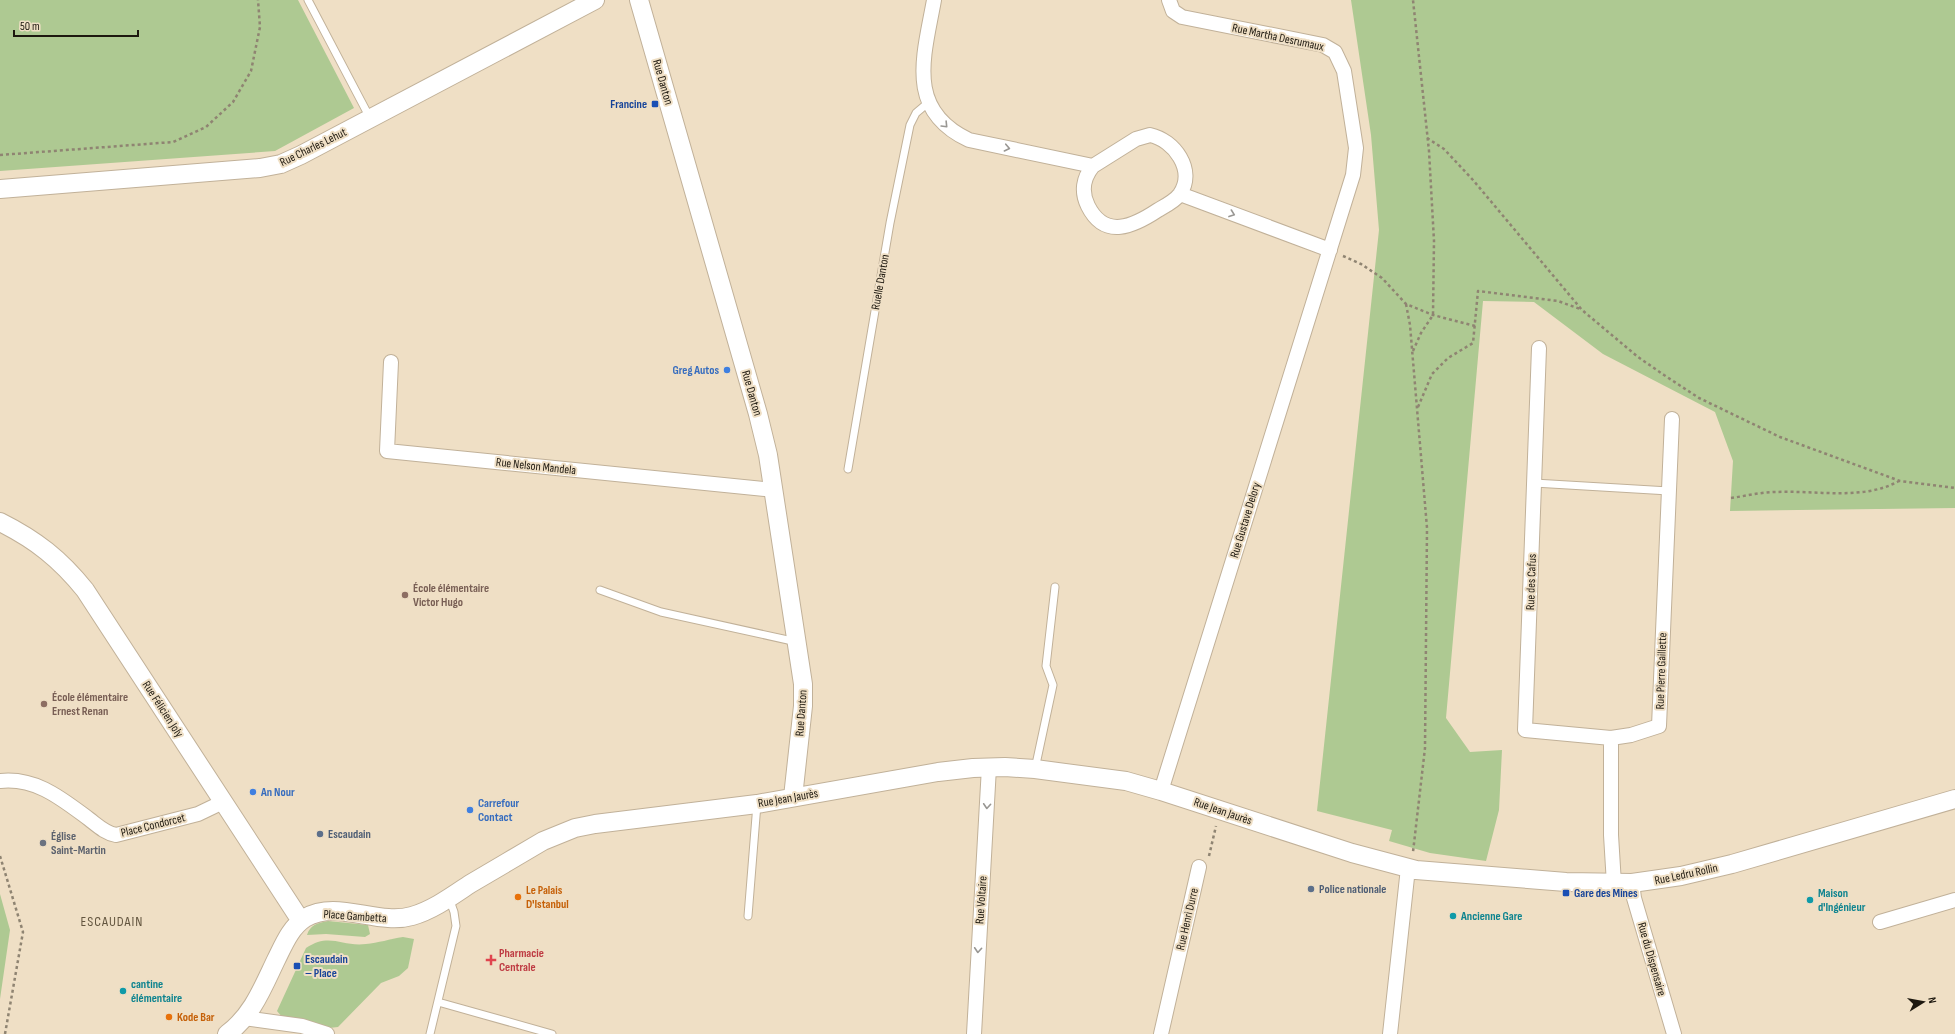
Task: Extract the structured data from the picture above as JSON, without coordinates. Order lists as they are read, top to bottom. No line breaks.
{"streets":{"street":["Rue Martha Desrumaux","Rue Danton","Rue Charles Lehut","Rue Nelson Mandela","Rue Gustave Delory","Rue des Cafus","Rue Pierre Gaillette","Rue Félicien Joly","Rue Jean Jaurès","Place Condorcet","Rue Ledru Rollin","Rue Voltaire","Place Gambetta","Rue Henri Durre","Rue du Dispensaire"],"lane":["Ruelle Danton"]},"crossings":[["Rue Martha Desrumaux","Rue Gustave Delory"],["Rue Danton","Rue Nelson Mandela"],["Rue Danton","Rue Jean Jaurès"],["Rue Gustave Delory","Rue Jean Jaurès"],["Rue des Cafus","Rue Pierre Gaillette"],["Rue Félicien Joly","Place Condorcet"],["Rue Félicien Joly","Place Gambetta"],["Rue Jean Jaurès","Rue Ledru Rollin"],["Rue Jean Jaurès","Rue Voltaire"],["Rue Jean Jaurès","Place Gambetta"],["Rue Ledru Rollin","Rue du Dispensaire"]],"one_way":["Rue Voltaire"],"districts":["ESCAUDAIN"],"places":{"transit":["Francine","Gare des Mines","Escaudain – Place"],"other":["Greg Autos","École élémentaire Victor Hugo","École élémentaire Ernest Renan","An Nour","Carrefour Contact","Escaudain","Église Saint-Martin","Police nationale","Le Palais D'Istanbul","Maison d'Ingénieur","Ancienne Gare","cantine élémentaire","Kode Bar"],"health":["Pharmacie Centrale"]},"scale_bar":"50 m","north":"right"}
